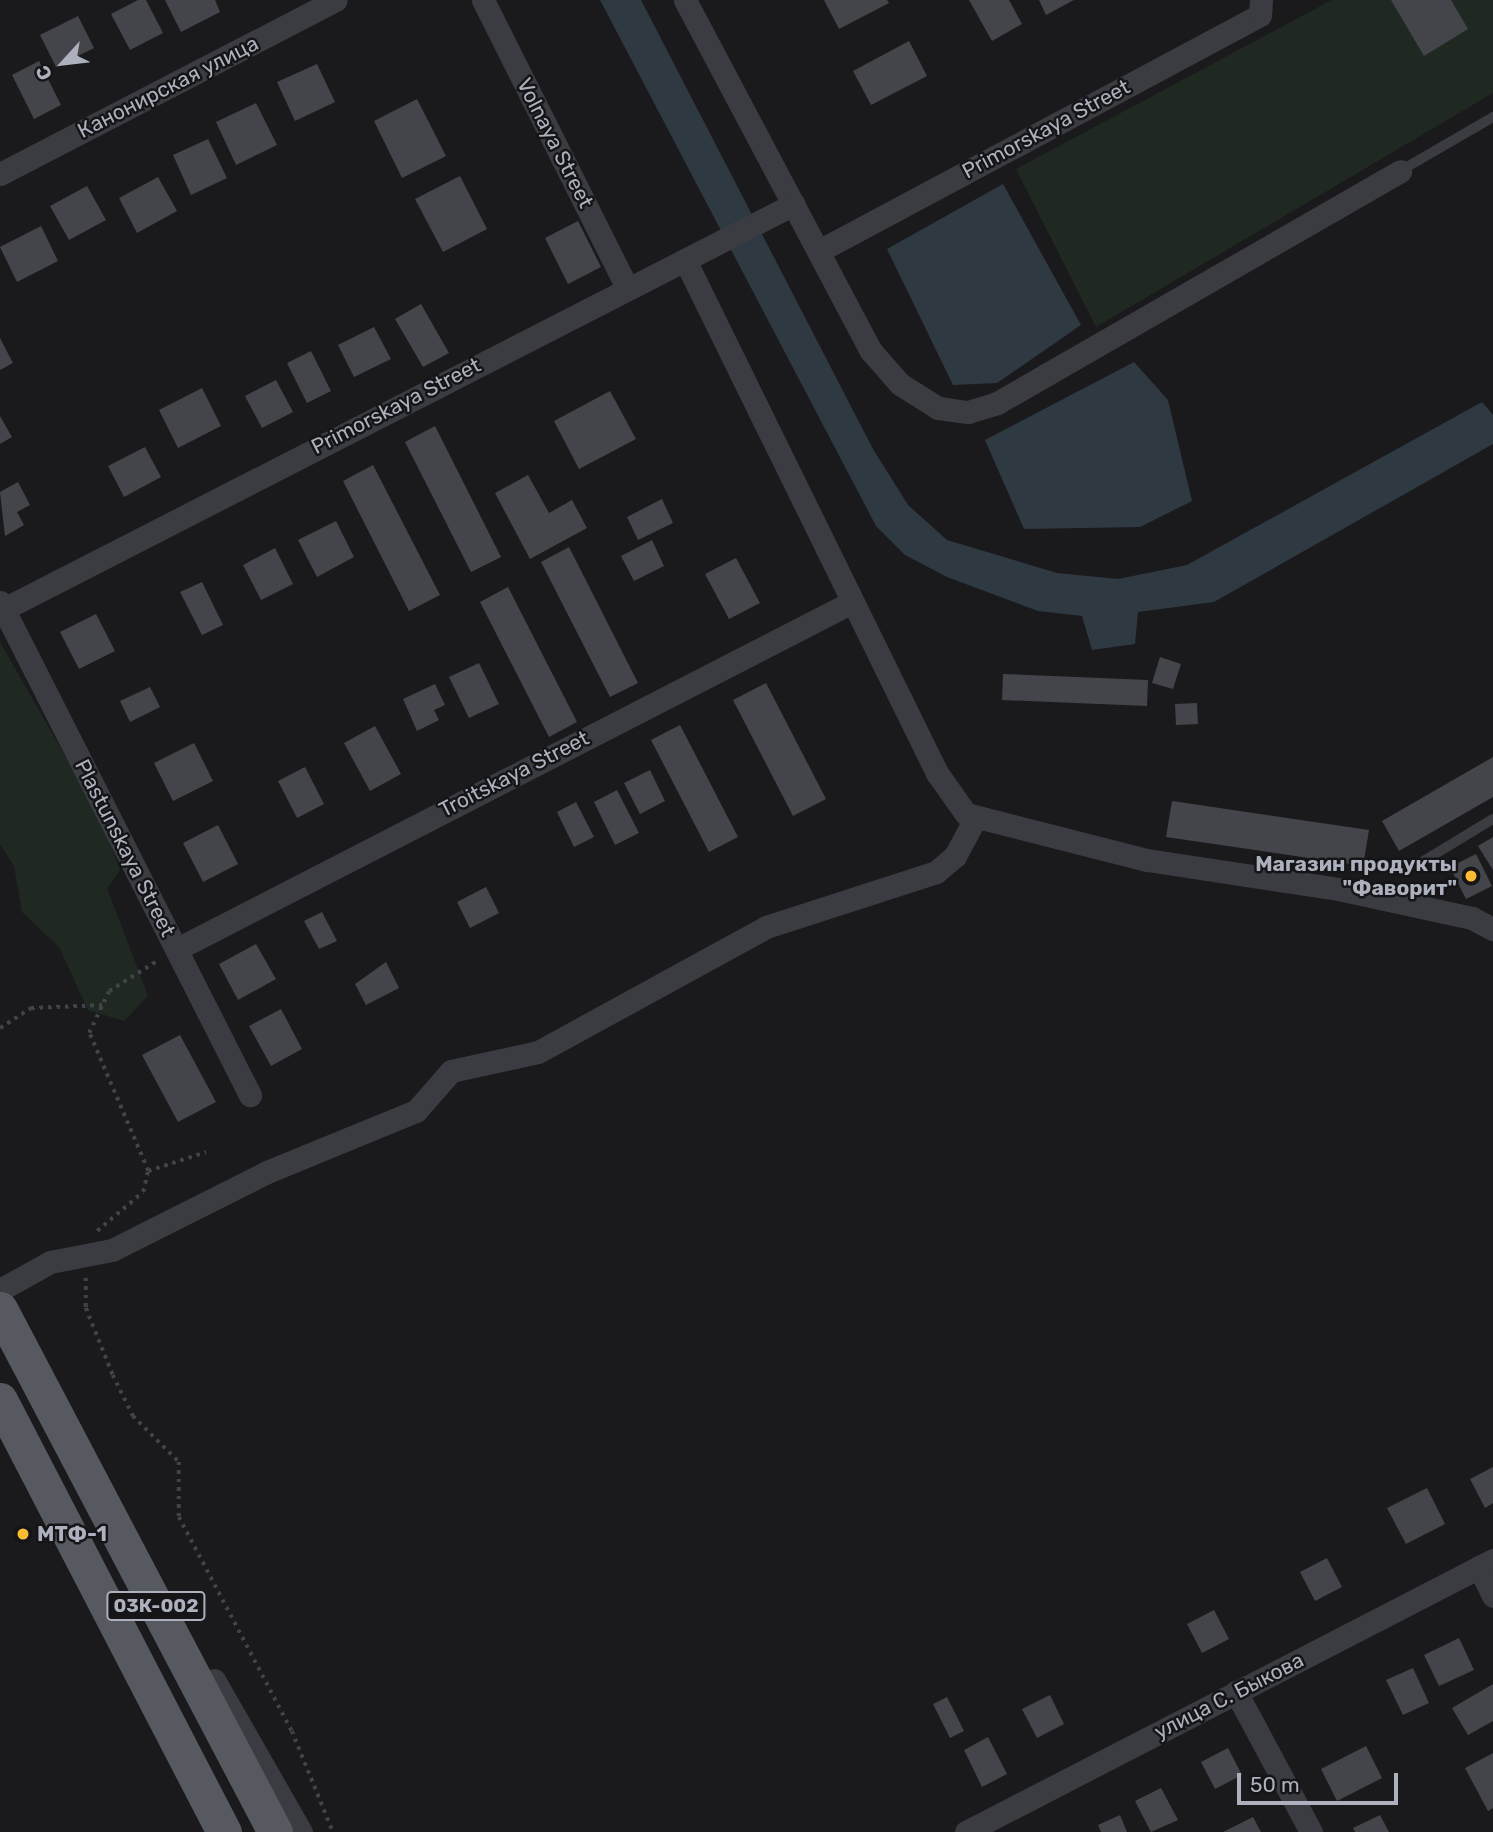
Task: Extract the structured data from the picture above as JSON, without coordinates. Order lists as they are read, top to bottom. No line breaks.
{"streets":{"main road":["03К-002"],"street":["Канонирская улица","Primorskaya Street","Volnaya Street","Troitskaya Street","Plastunskaya Street","улица С. Быкова"]},"crossings":[["Primorskaya Street","Volnaya Street"],["Primorskaya Street","Plastunskaya Street"],["Troitskaya Street","Plastunskaya Street"]],"places":["Магазин продукты \"Фаворит\"","МТФ-1"],"scale_bar":"50 m","north":"bottom left"}
